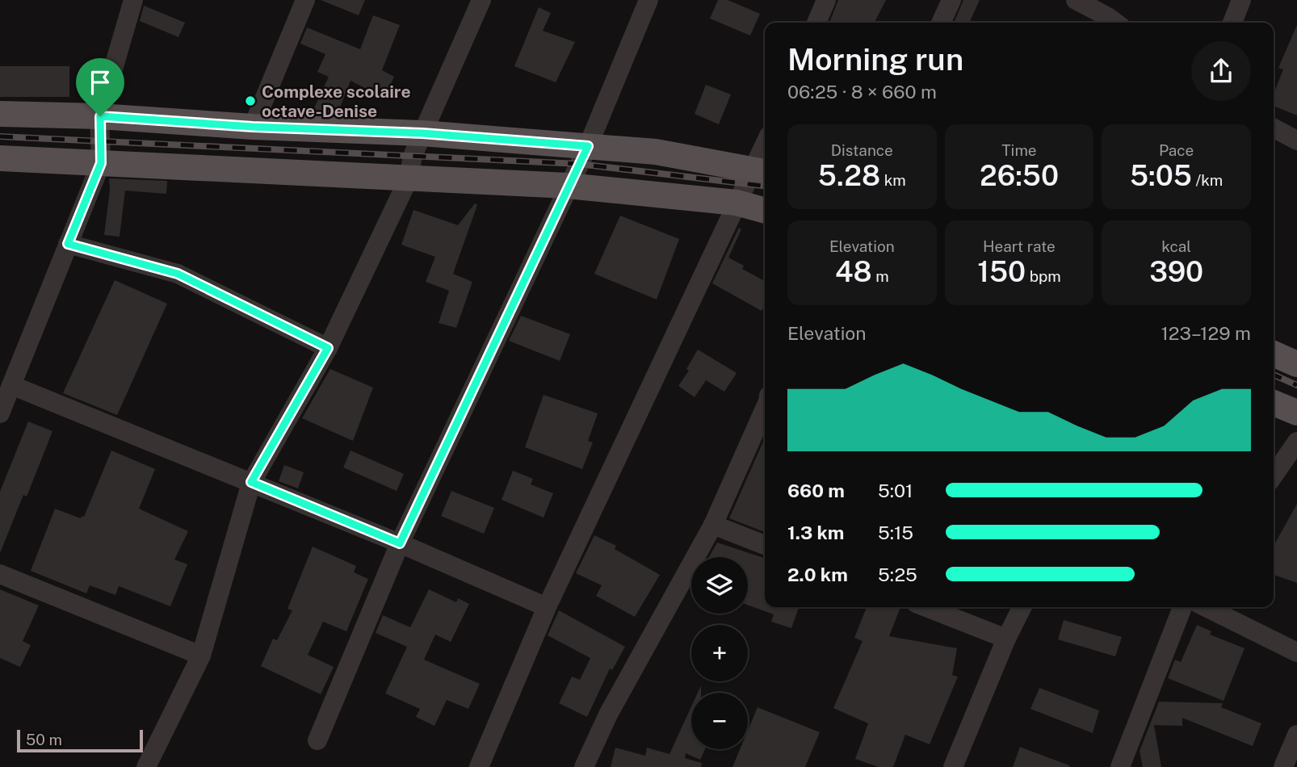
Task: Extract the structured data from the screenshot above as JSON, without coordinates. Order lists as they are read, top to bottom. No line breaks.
{"places":["Complexe scolaire octave-Denise"],"scale_bar":"50 m","page":{"heading":["Morning run","06:25 · 8 × 660 m"],"stats":[["Distance","5.28 km"],["Time","26:50"],["Pace","5:05 /km"],["Elevation","48 m"],["Heart rate","150 bpm"],["kcal","390"]],"chart":["Elevation","123–129 m"],"list":[{"name":"660 m","note":"5:01"},{"name":"1.3 km","note":"5:15"},{"name":"2.0 km","note":"5:25"}],"map_buttons":["+","−"],"scale":"50 m"}}
